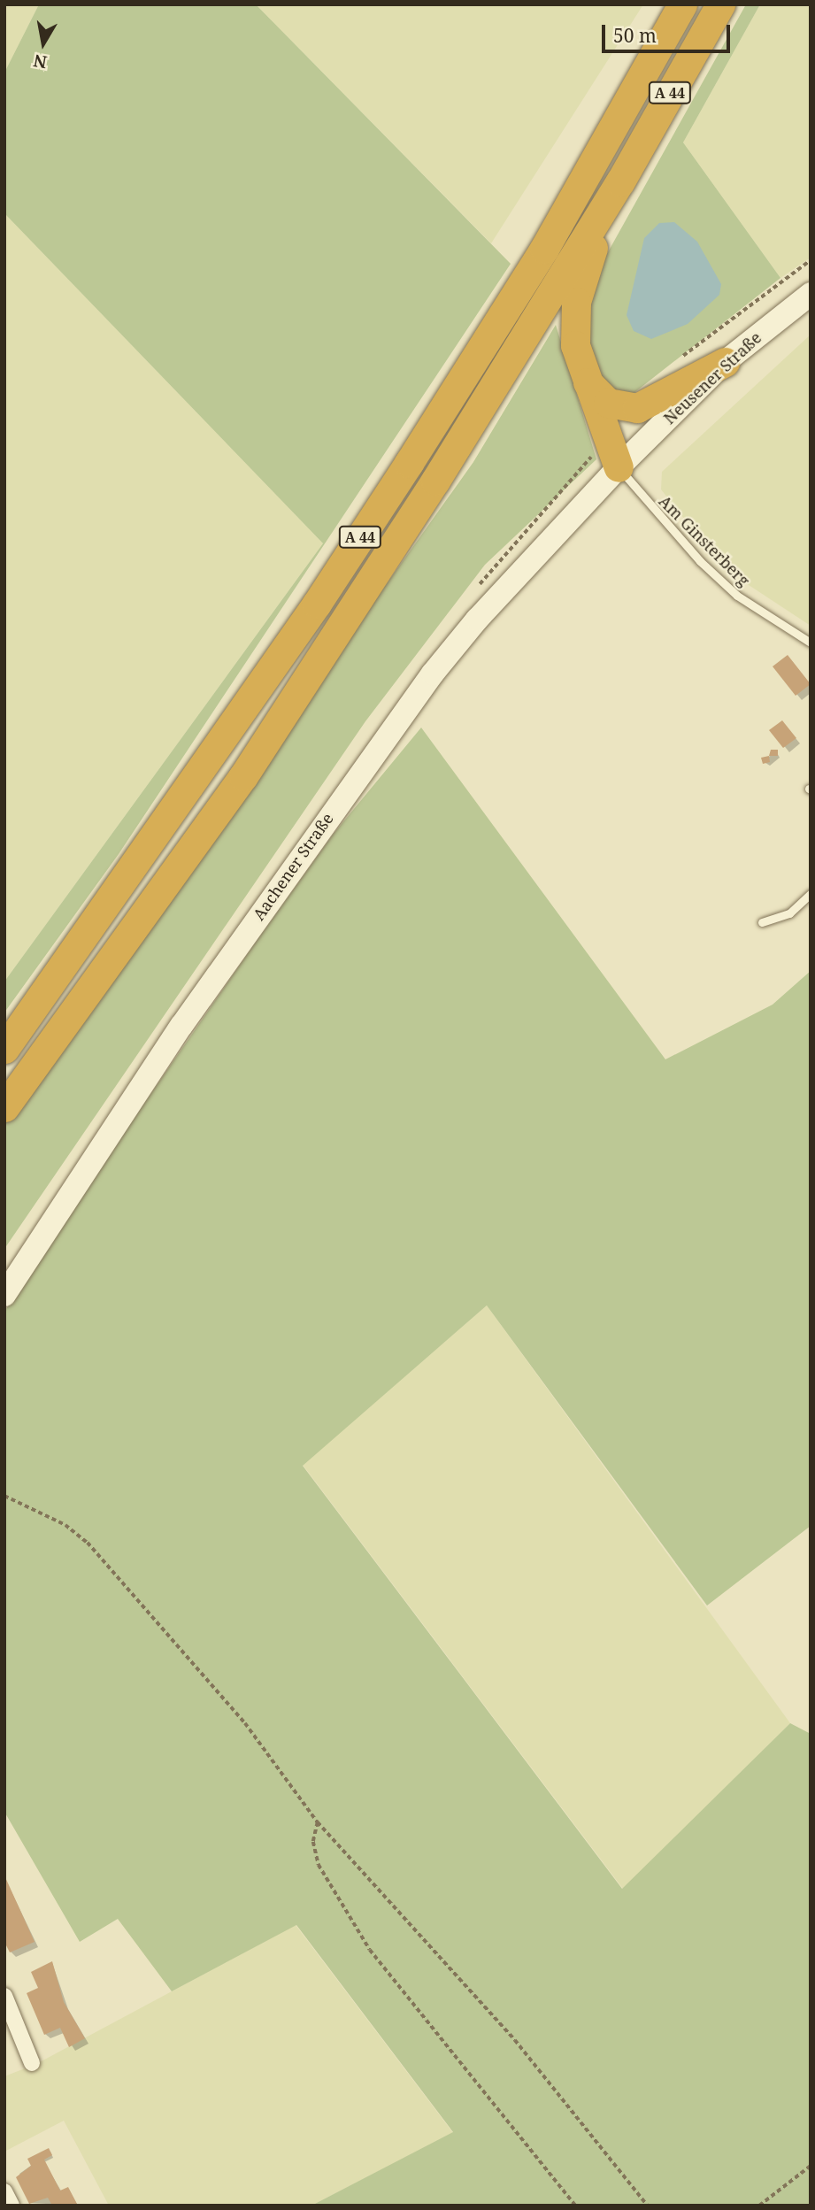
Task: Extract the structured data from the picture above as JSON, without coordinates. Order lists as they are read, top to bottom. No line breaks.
{"streets":{"highway":["A 44"],"main road":["Neusener Straße","Aachener Straße"],"lane":["Am Ginsterberg"]},"crossings":[["Neusener Straße","Am Ginsterberg"],["Neusener Straße","Aachener Straße"],["Am Ginsterberg","Aachener Straße"]],"scale_bar":"50 m","north":"bottom"}
